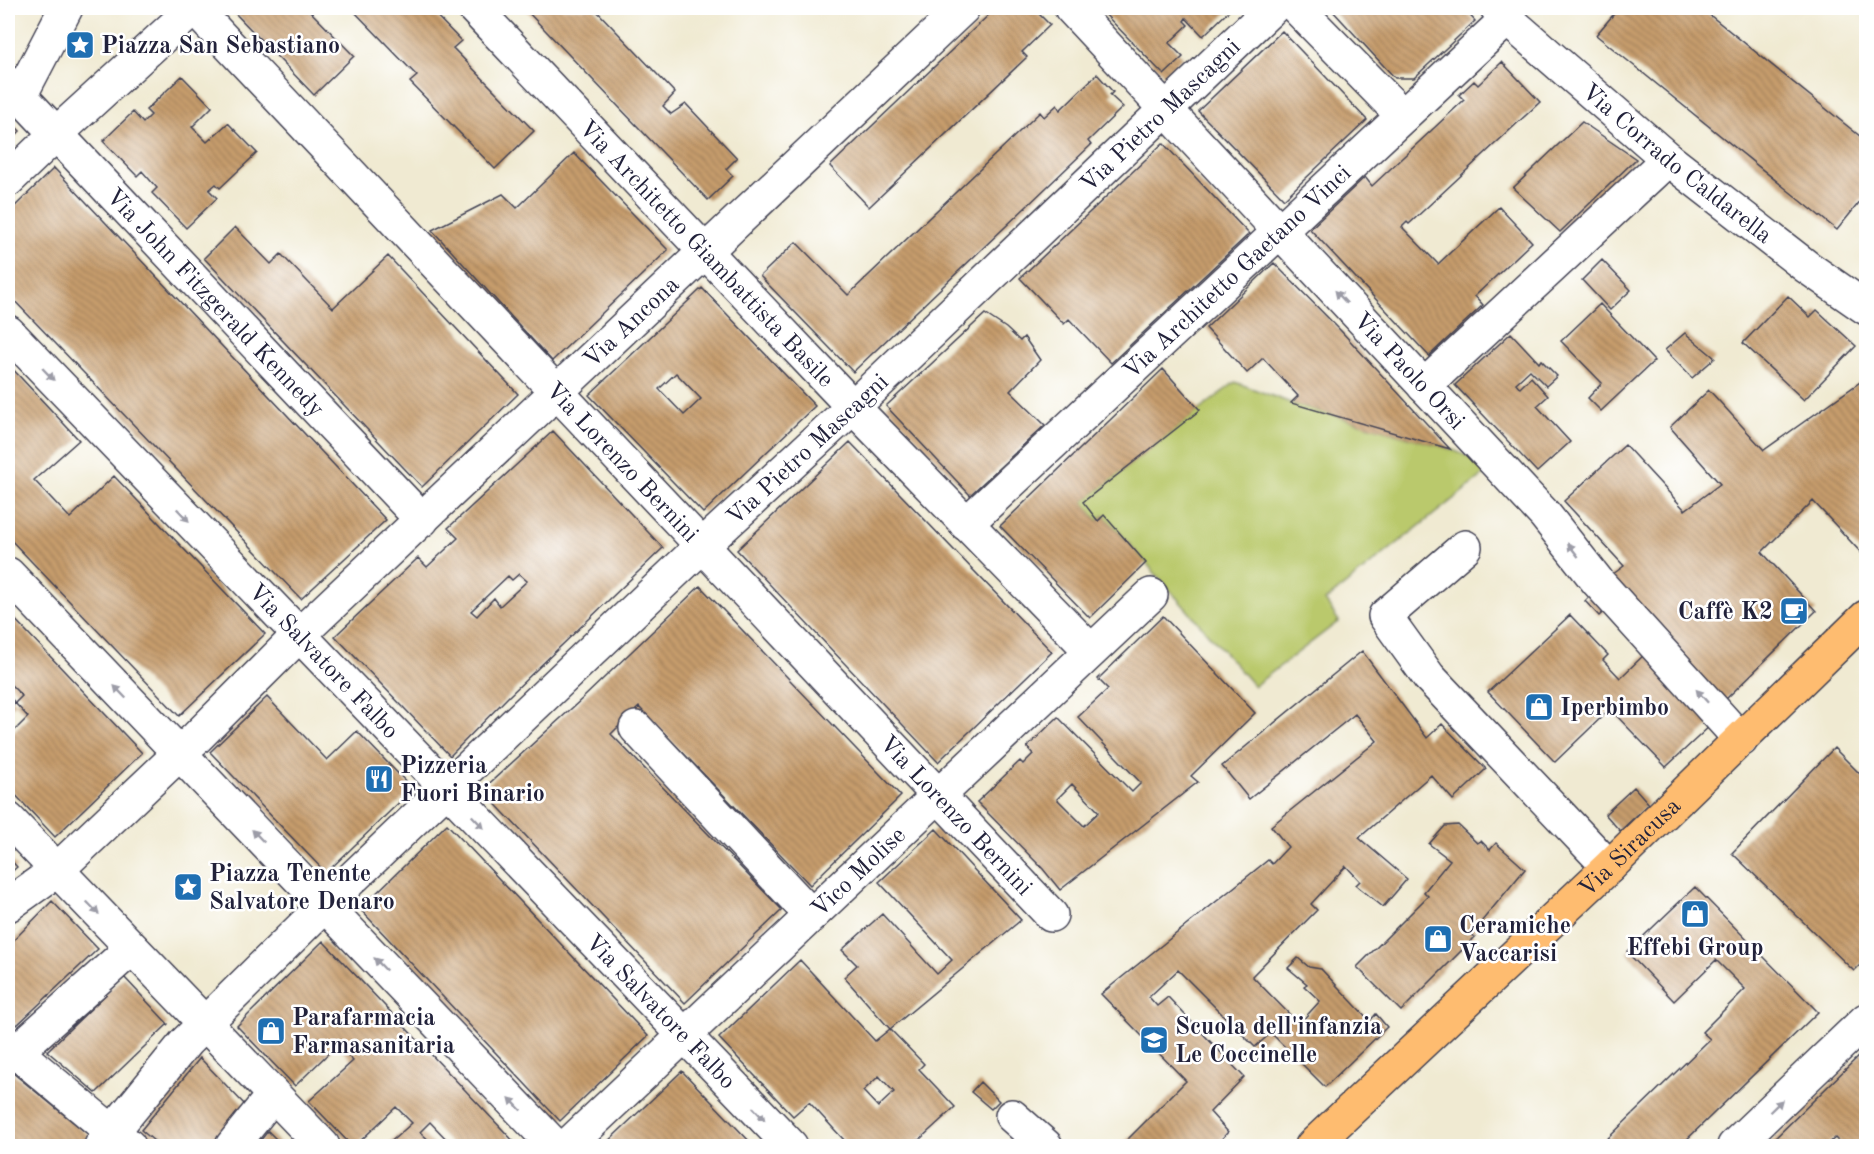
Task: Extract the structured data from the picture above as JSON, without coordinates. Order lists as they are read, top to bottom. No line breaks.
{"streets":{"main road":["Via Siracusa"],"street":["Via Pietro Mascagni","Via Corrado Caldarella","Via Architetto Giambattista Basile","Via Architetto Gaetano Vinci","Via John Fitzgerald Kennedy","Via Ancona","Via Paolo Orsi","Via Lorenzo Bernini","Via Salvatore Falbo","Vico Molise"]},"crossings":[["Via Pietro Mascagni","Via Architetto Giambattista Basile"],["Via Pietro Mascagni","Via Paolo Orsi"],["Via Pietro Mascagni","Via Lorenzo Bernini"],["Via Pietro Mascagni","Via Salvatore Falbo"],["Via Corrado Caldarella","Via Architetto Gaetano Vinci"],["Via Architetto Giambattista Basile","Via Architetto Gaetano Vinci"],["Via Architetto Giambattista Basile","Via Ancona"],["Via Architetto Giambattista Basile","Vico Molise"],["Via Architetto Gaetano Vinci","Via Paolo Orsi"],["Via John Fitzgerald Kennedy","Via Ancona"],["Via Ancona","Via Lorenzo Bernini"],["Via Ancona","Via Salvatore Falbo"],["Via Paolo Orsi","Via Siracusa"],["Via Lorenzo Bernini","Vico Molise"],["Via Salvatore Falbo","Vico Molise"]],"one_way":["Via Paolo Orsi"],"places":{"place":["Piazza San Sebastiano","Piazza Tenente Salvatore Denaro"],"cafe":["Caffè K2"],"shop":["Iperbimbo","Effebi Group","Ceramiche Vaccarisi","Parafarmacia Farmasanitaria"],"restaurant":["Pizzeria Fuori Binario"],"school or university":["Scuola dell'infanzia Le Coccinelle"]}}
